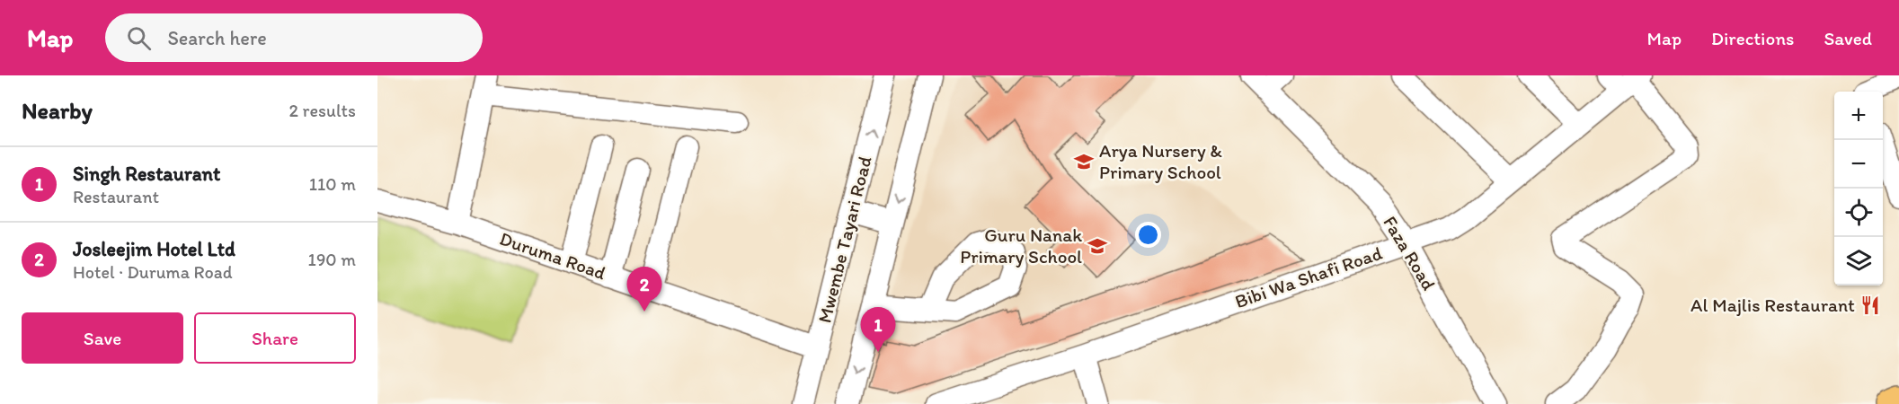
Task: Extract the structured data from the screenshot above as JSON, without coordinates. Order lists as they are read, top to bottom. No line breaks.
{"streets":{"street":["Mwembe Tayari Road","Faza Road","Duruma Road","Bibi Wa Shafi Road"]},"crossings":[["Mwembe Tayari Road","Duruma Road"],["Faza Road","Bibi Wa Shafi Road"]],"places":{"school or university":["Arya Nursery & Primary School","Guru Nanak Primary School"],"restaurant":["Al Majlis Restaurant"]},"page":{"header":"Map","search":"Search here","nav":["Map","Directions","Saved"],"heading":["Nearby","2 results"],"map_buttons":["+","−"],"list":[{"mark":"1","name":"Singh Restaurant","note":"Restaurant","value":"110 m"},{"mark":"2","name":"Josleejim Hotel Ltd","note":"Hotel · Duruma Road","value":"190 m"}],"pins":["2","1"],"buttons":["Save","Share"]}}
